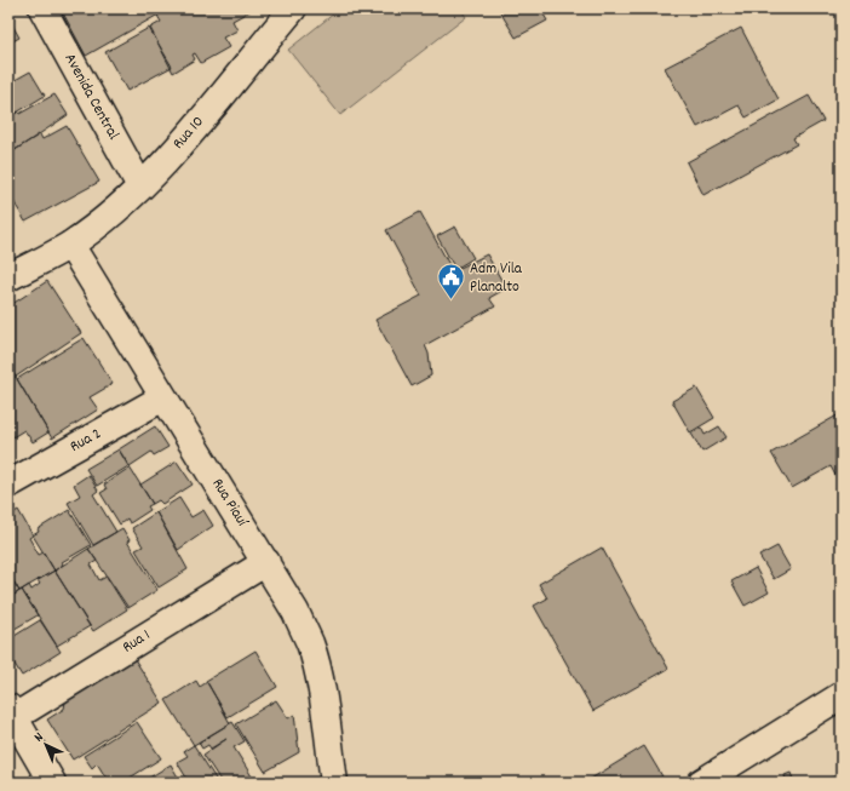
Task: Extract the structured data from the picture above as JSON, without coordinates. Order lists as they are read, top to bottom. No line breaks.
{"streets":{"street":["Avenida Central","Rua 10","Rua 2","Rua Piauí","Rua 1"]},"crossings":[["Avenida Central","Rua 10"],["Rua 10","Rua Piauí"],["Rua 2","Rua Piauí"],["Rua Piauí","Rua 1"]],"places":{"public building":["Adm Vila Planalto"]},"north":"top left"}
